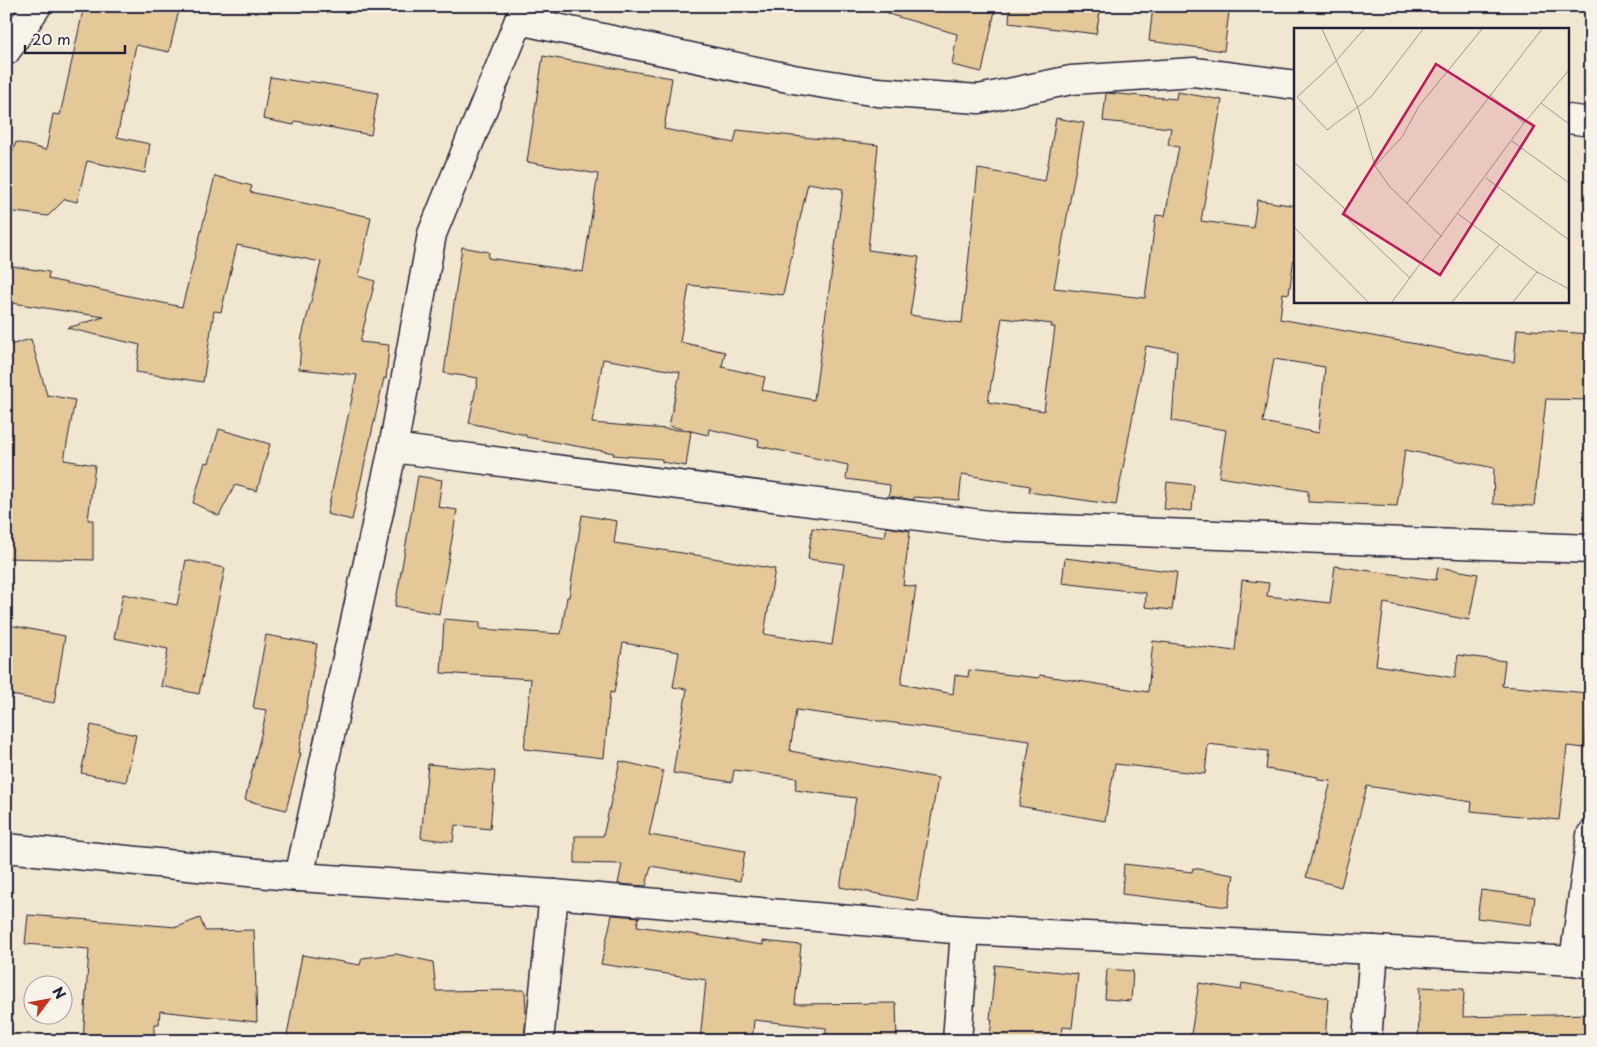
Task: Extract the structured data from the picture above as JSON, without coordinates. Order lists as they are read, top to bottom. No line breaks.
{"scale_bar":"20 m","north":"top right"}
